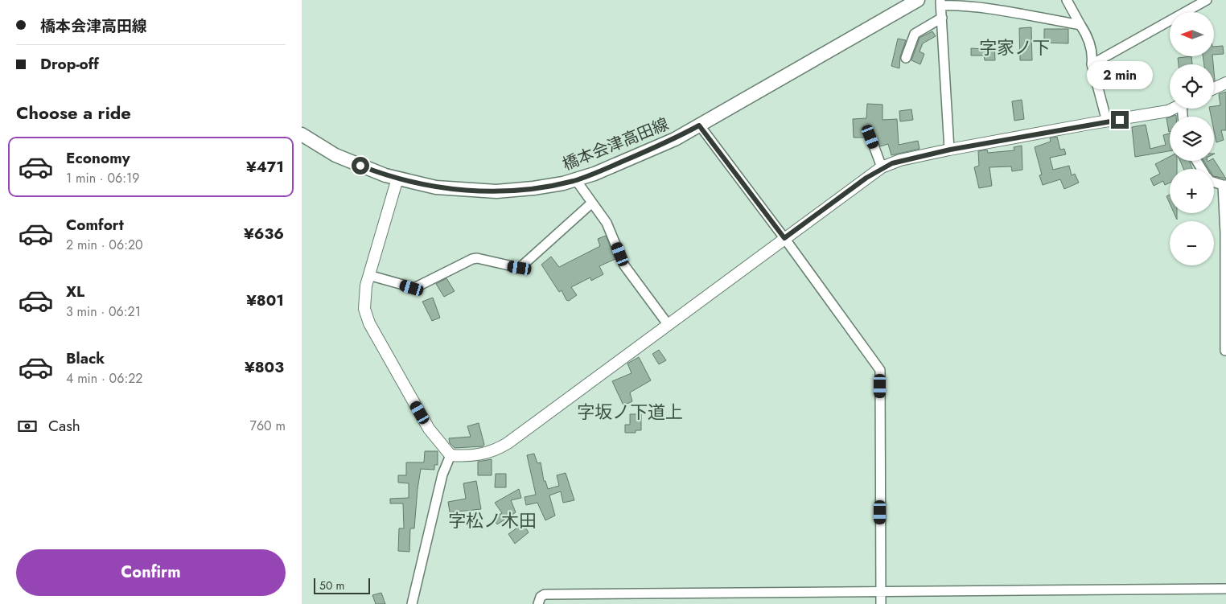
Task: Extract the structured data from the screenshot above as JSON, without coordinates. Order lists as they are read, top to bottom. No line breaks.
{"streets":{"main road":["橋本会津高田線"]},"districts":["字家ノ下","字坂ノ下道上","字松ノ木田"],"scale_bar":"50 m","north":"left","page":{"banner":["橋本会津高田線","Drop-off"],"map_buttons":["+","−"],"bubble":"2 min","heading":"Choose a ride","list":[{"name":"Economy","note":"1 min · 06:19","value":"¥471"},{"name":"Comfort","note":"2 min · 06:20","value":"¥636"},{"name":"XL","note":"3 min · 06:21","value":"¥801"},{"name":"Black","note":"4 min · 06:22","value":"¥803"}],"pay":["Cash","760 m"],"buttons":"Confirm","scale":"50 m"}}
